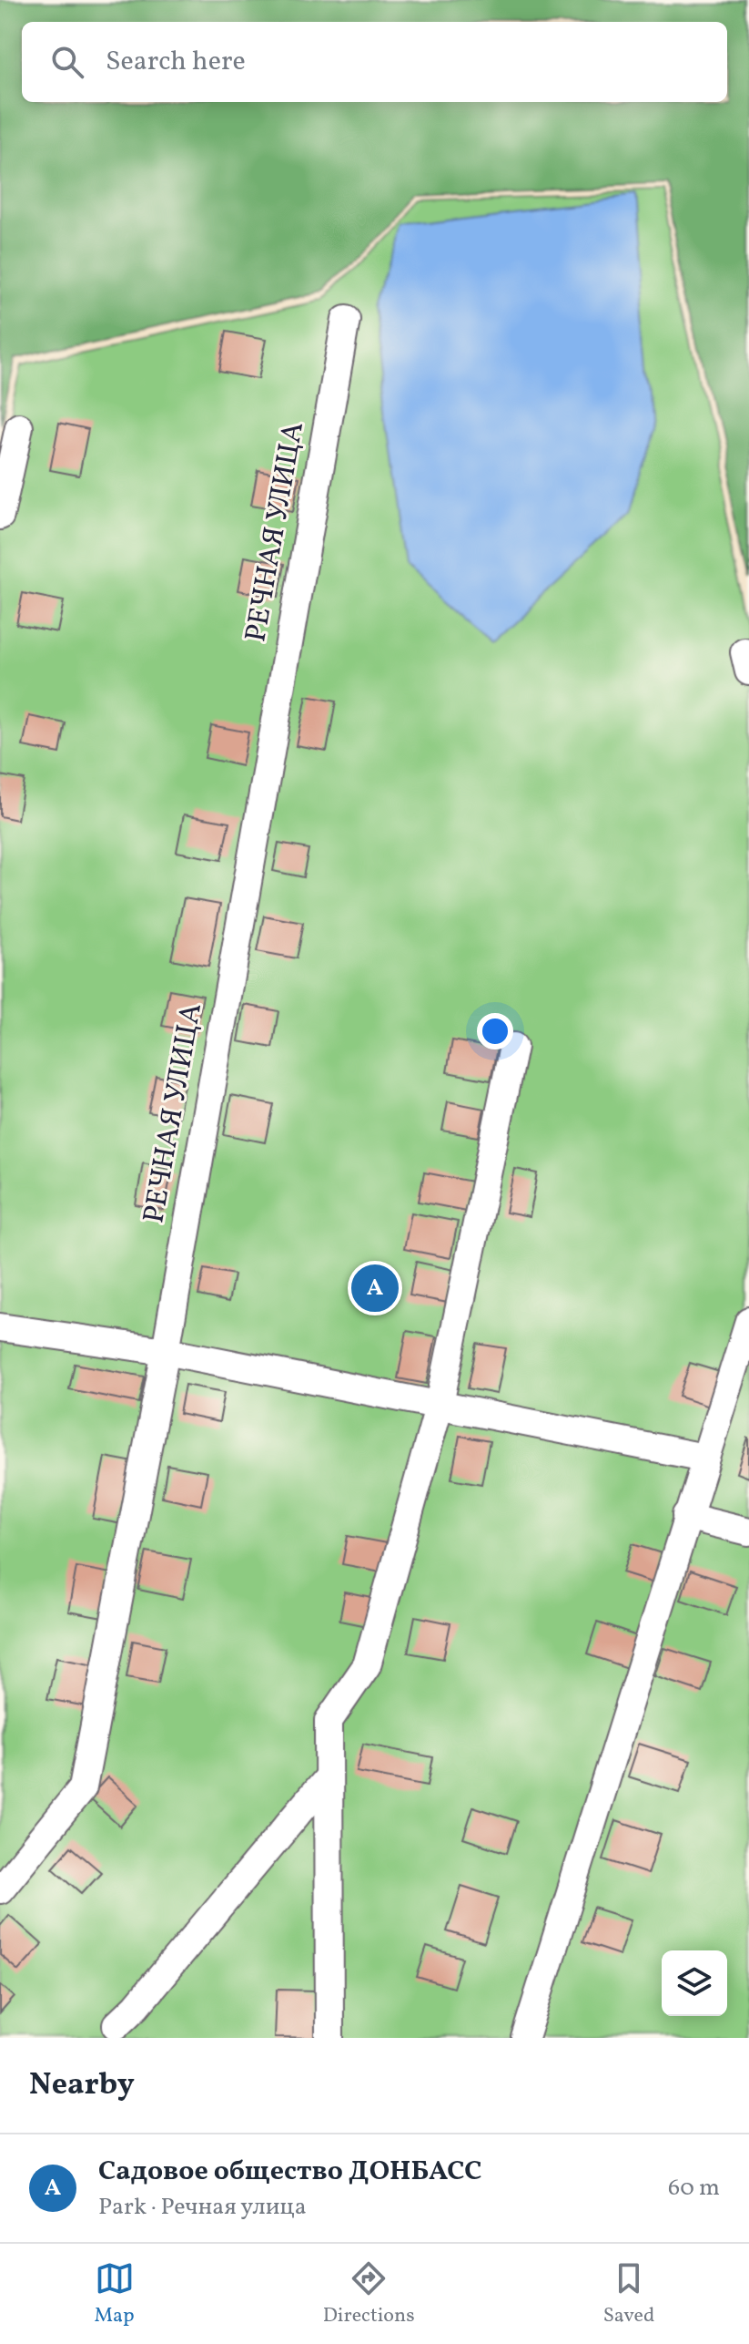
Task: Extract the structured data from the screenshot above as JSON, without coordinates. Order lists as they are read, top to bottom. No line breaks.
{"streets":{"street":["РЕЧНАЯ УЛИЦА"]},"page":{"search":"Search here","pins":"A","heading":"Nearby","list":[{"mark":"A","name":"Садовое общество ДОНБАСС","note":"Park · Речная улица","value":"60 m"}],"nav":["Map","Directions","Saved"]}}
